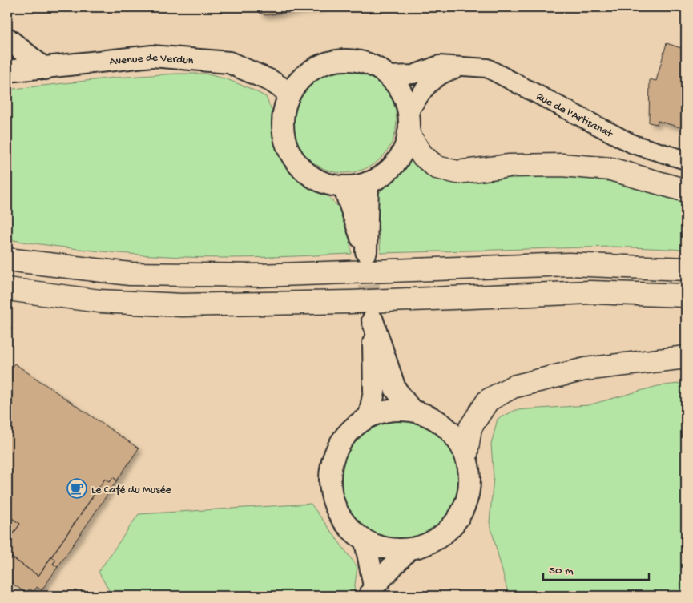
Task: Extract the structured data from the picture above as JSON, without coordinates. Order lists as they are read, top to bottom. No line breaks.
{"streets":{"main road":["Avenue de Verdun"],"street":["Rue de l'Artisanat"]},"crossings":[["Avenue de Verdun","Rue de l'Artisanat"]],"places":{"cafe":["Le Café du Musée"]},"scale_bar":"50 m"}
